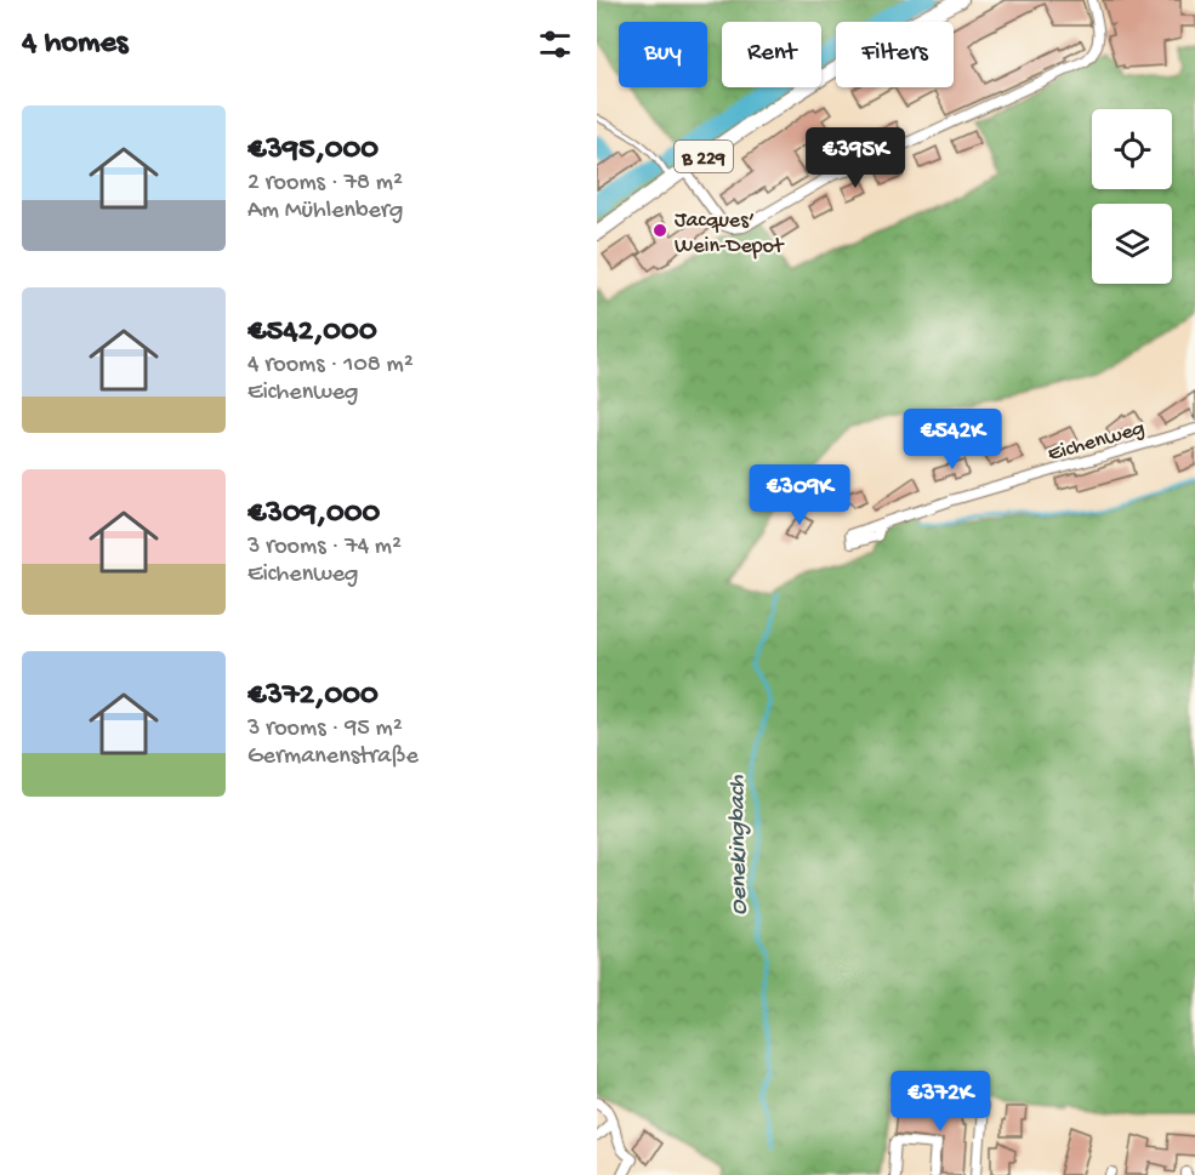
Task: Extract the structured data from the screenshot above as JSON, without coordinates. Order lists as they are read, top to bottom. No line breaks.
{"streets":{"main road":["B 229"],"street":["Eichenweg"]},"water":["Oenekingbach"],"places":["Jacques’ Wein-Depot"],"page":{"heading":"4 homes","chip":["Buy","Rent","Filters"],"list":[{"name":"€395,000","note":"2 rooms · 78 m² · Am Mühlenberg"},{"name":"€542,000","note":"4 rooms · 108 m² · Eichenweg"},{"name":"€309,000","note":"3 rooms · 74 m² · Eichenweg"},{"name":"€372,000","note":"3 rooms · 95 m² · Germanenstraße"}],"price":["€395K","€542K","€309K","€372K"]}}
